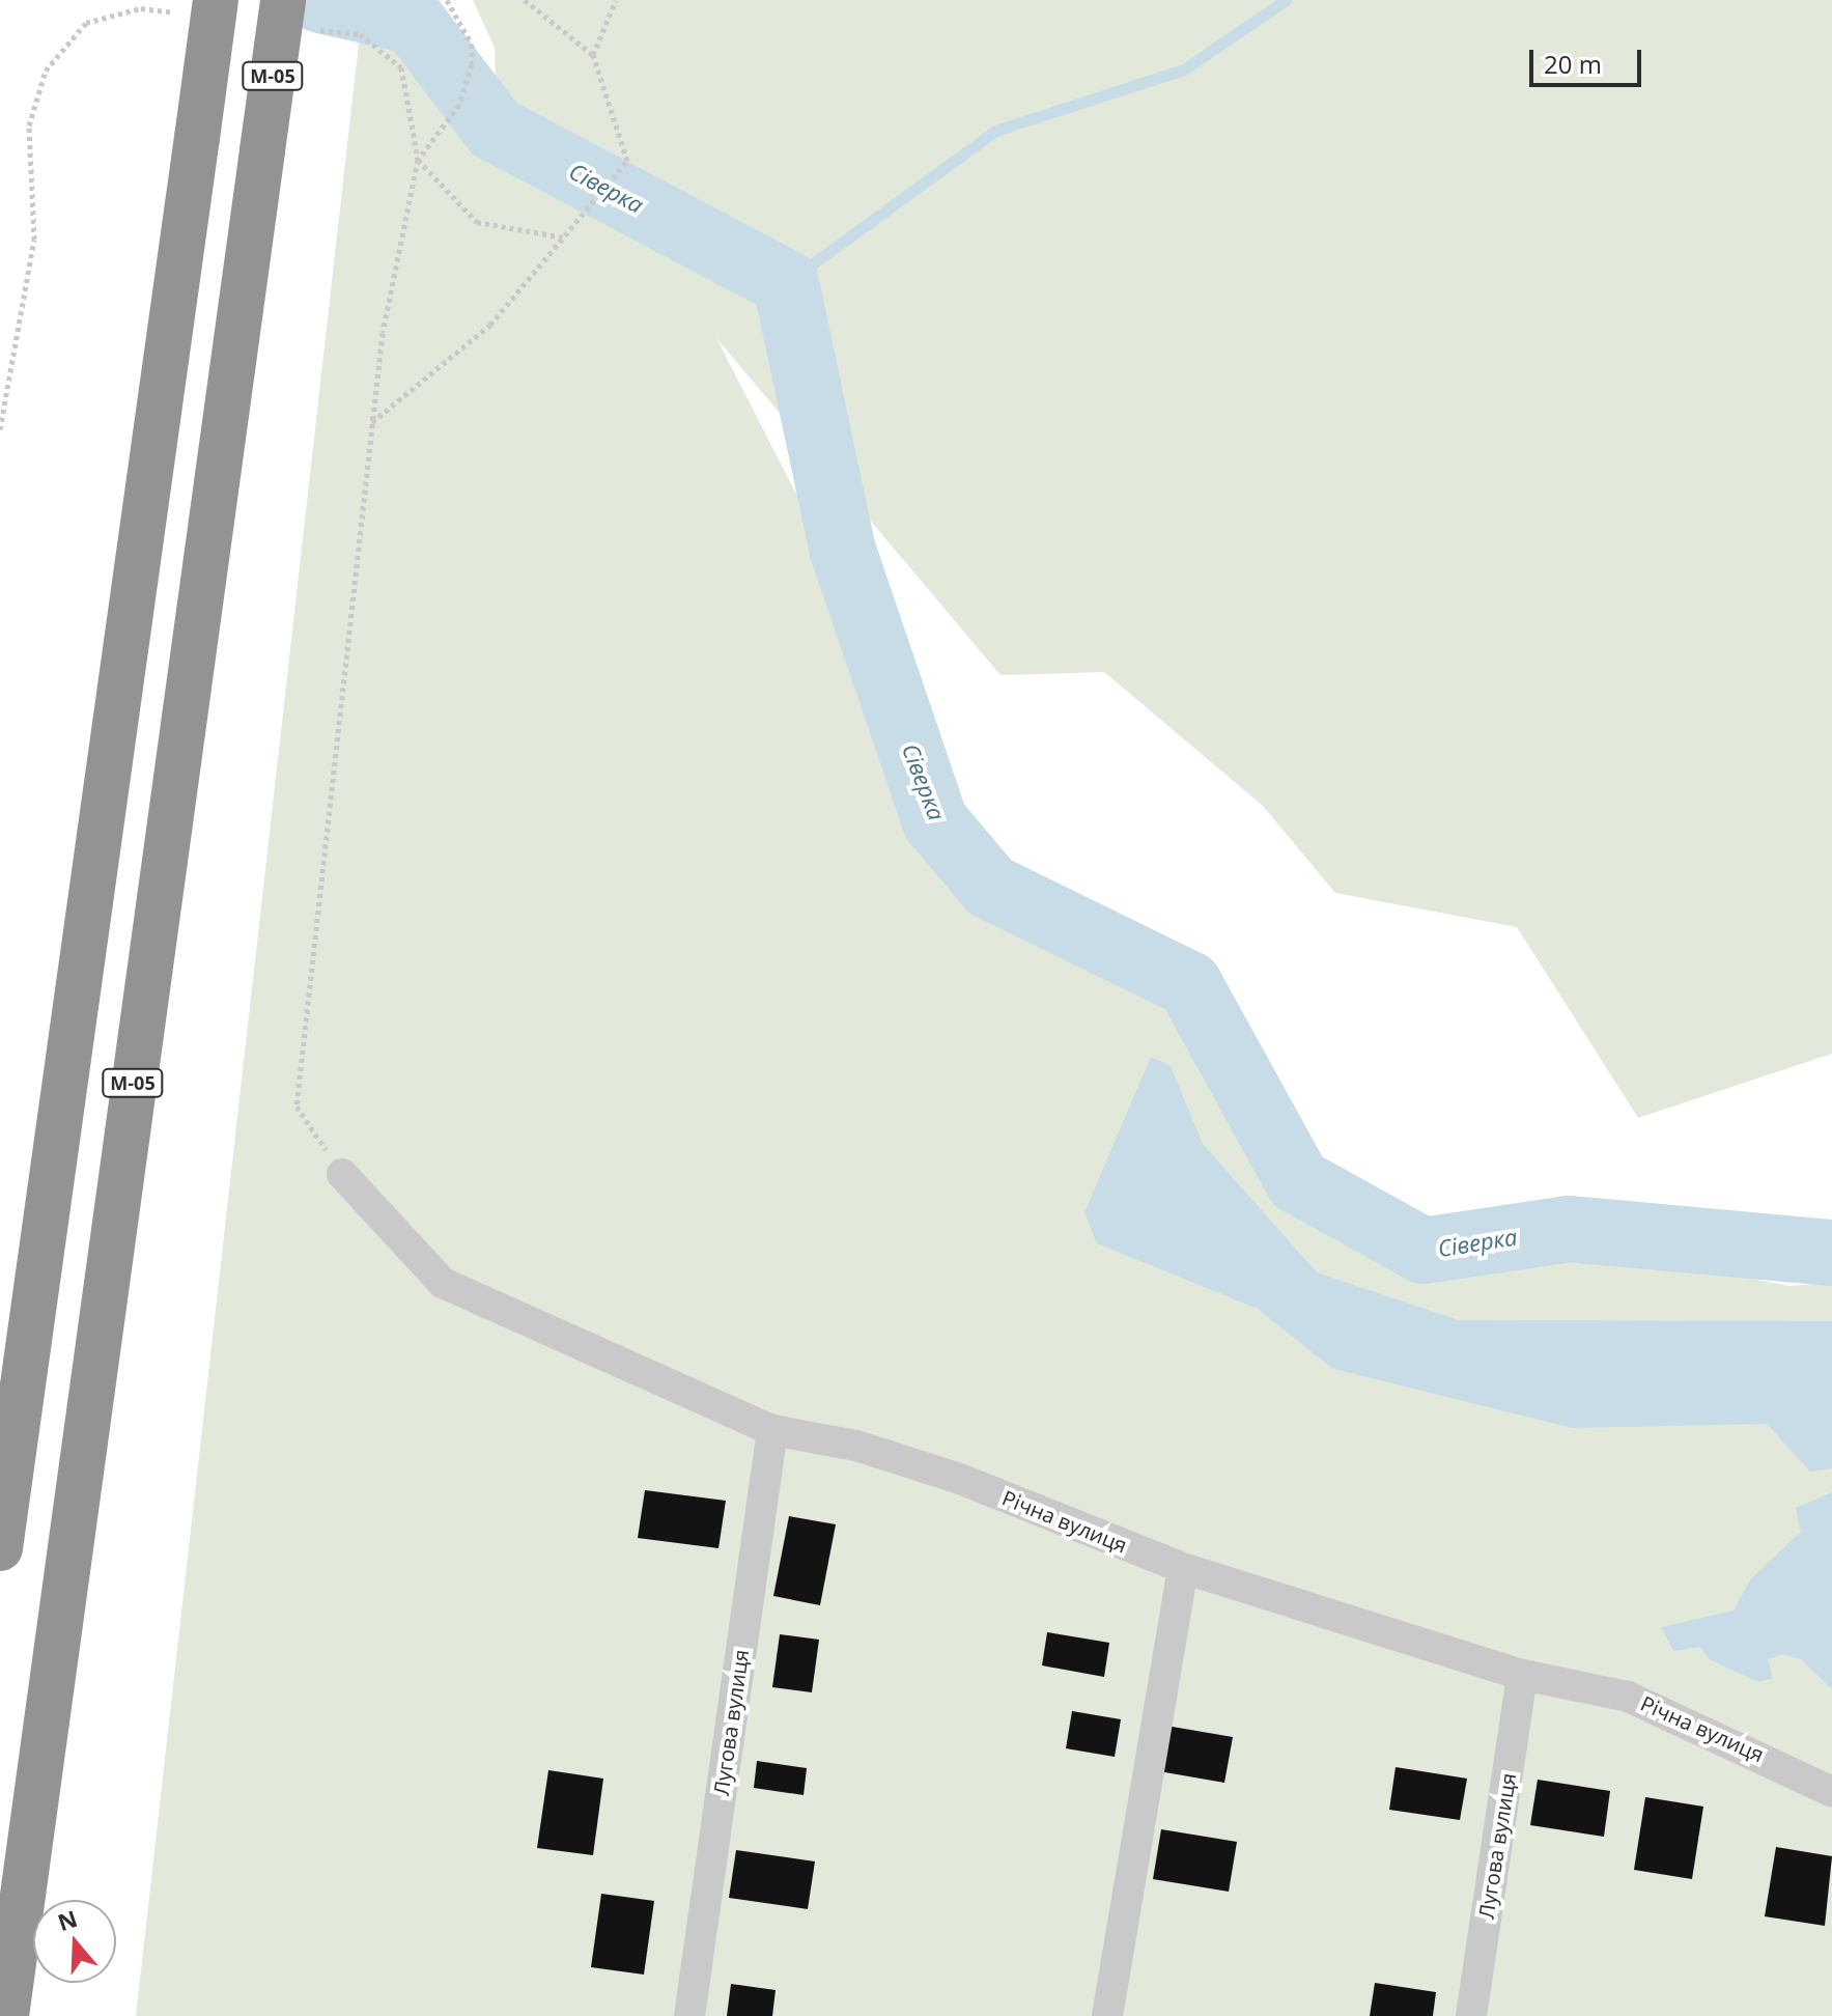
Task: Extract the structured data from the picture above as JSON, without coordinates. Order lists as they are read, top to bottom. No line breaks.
{"streets":{"highway":["М-05"],"street":["Річна вулиця","Лугова вулиця"]},"crossings":[["Річна вулиця","Лугова вулиця"]],"water":["Сіверка"],"scale_bar":"20 m","north":"top"}
